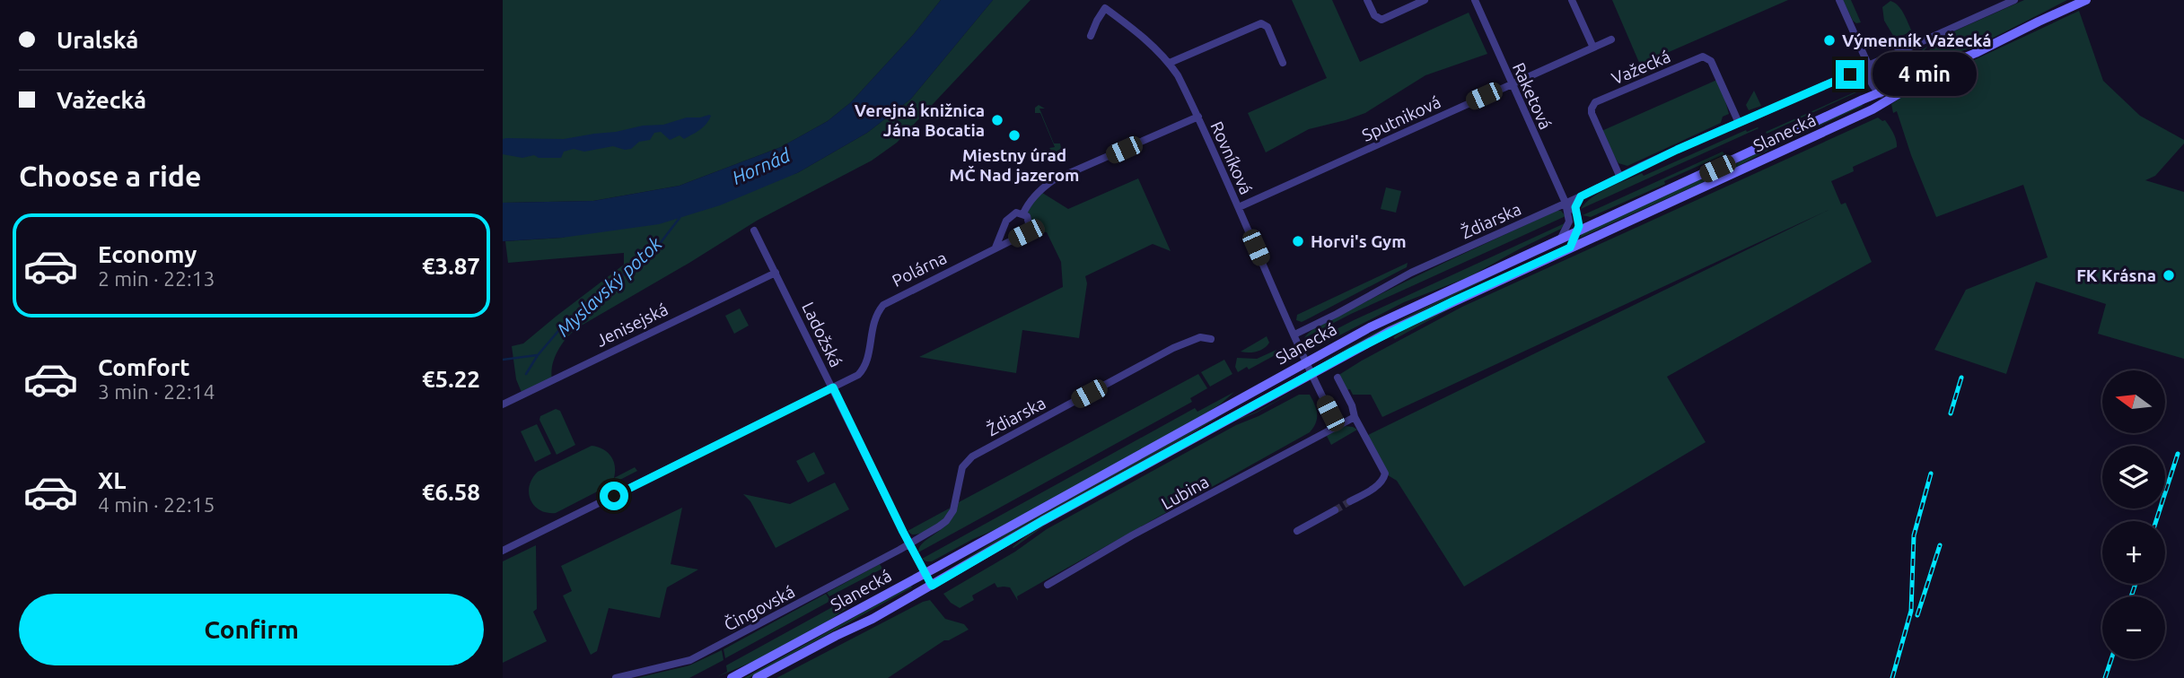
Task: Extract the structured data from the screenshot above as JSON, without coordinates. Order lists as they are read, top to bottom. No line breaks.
{"streets":{"main road":["Slanecká"],"street":["Važecká","Raketová","Sputniková","Rovníková","Ždiarska","Polárna","Jenisejská","Ladožská","Lubina","Čingovská"]},"crossings":[["Raketová","Sputniková"],["Raketová","Slanecká"],["Raketová","Ždiarska"],["Sputniková","Rovníková"],["Slanecká","Rovníková"],["Slanecká","Ladožská"],["Rovníková","Ždiarska"],["Ždiarska","Ladožská"],["Ždiarska","Čingovská"],["Polárna","Ladožská"],["Jenisejská","Ladožská"],["Ladožská","Čingovská"]],"water":["Hornád","Myslavský potok"],"places":["Výmenník Važecká","Verejná knižnica Jána Bocatia","Miestny úrad MČ Nad jazerom","Horvi's Gym","FK Krásna"],"north":"left","page":{"banner":["Uralská","Važecká"],"bubble":"4 min","heading":"Choose a ride","list":[{"name":"Economy","note":"2 min · 22:13","value":"€3.87"},{"name":"Comfort","note":"3 min · 22:14","value":"€5.22"},{"name":"XL","note":"4 min · 22:15","value":"€6.58"}],"map_buttons":["+","−"],"buttons":"Confirm"}}
